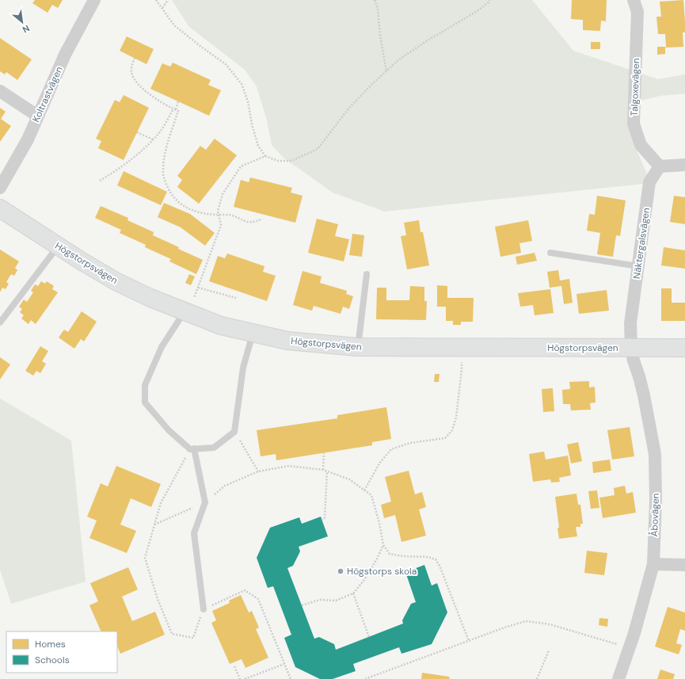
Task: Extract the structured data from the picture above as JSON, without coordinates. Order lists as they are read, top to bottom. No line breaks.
{"streets":{"street":["Talgoxevägen","Koltrastvägen","Näktergalsvägen","Högstorpsvägen","Åbovägen"]},"crossings":[["Talgoxevägen","Näktergalsvägen"],["Näktergalsvägen","Högstorpsvägen"],["Näktergalsvägen","Åbovägen"],["Högstorpsvägen","Åbovägen"]],"places":["Högstorps skola"],"legend":["Homes","Schools"],"north":"bottom right"}
